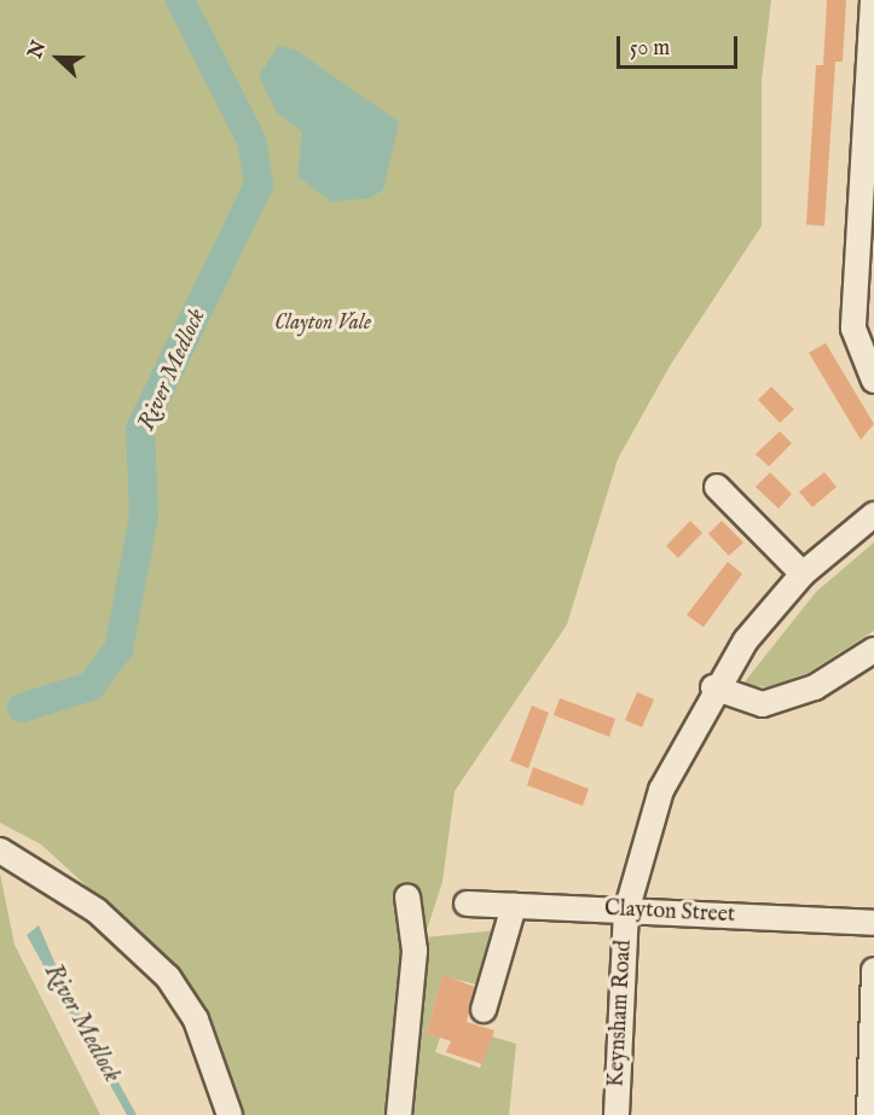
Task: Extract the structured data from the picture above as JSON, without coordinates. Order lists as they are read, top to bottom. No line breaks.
{"streets":{"street":["Clayton Street","Keynsham Road"]},"crossings":[["Clayton Street","Keynsham Road"]],"water":["River Medlock"],"parks":["Clayton Vale"],"scale_bar":"50 m","north":"left"}
